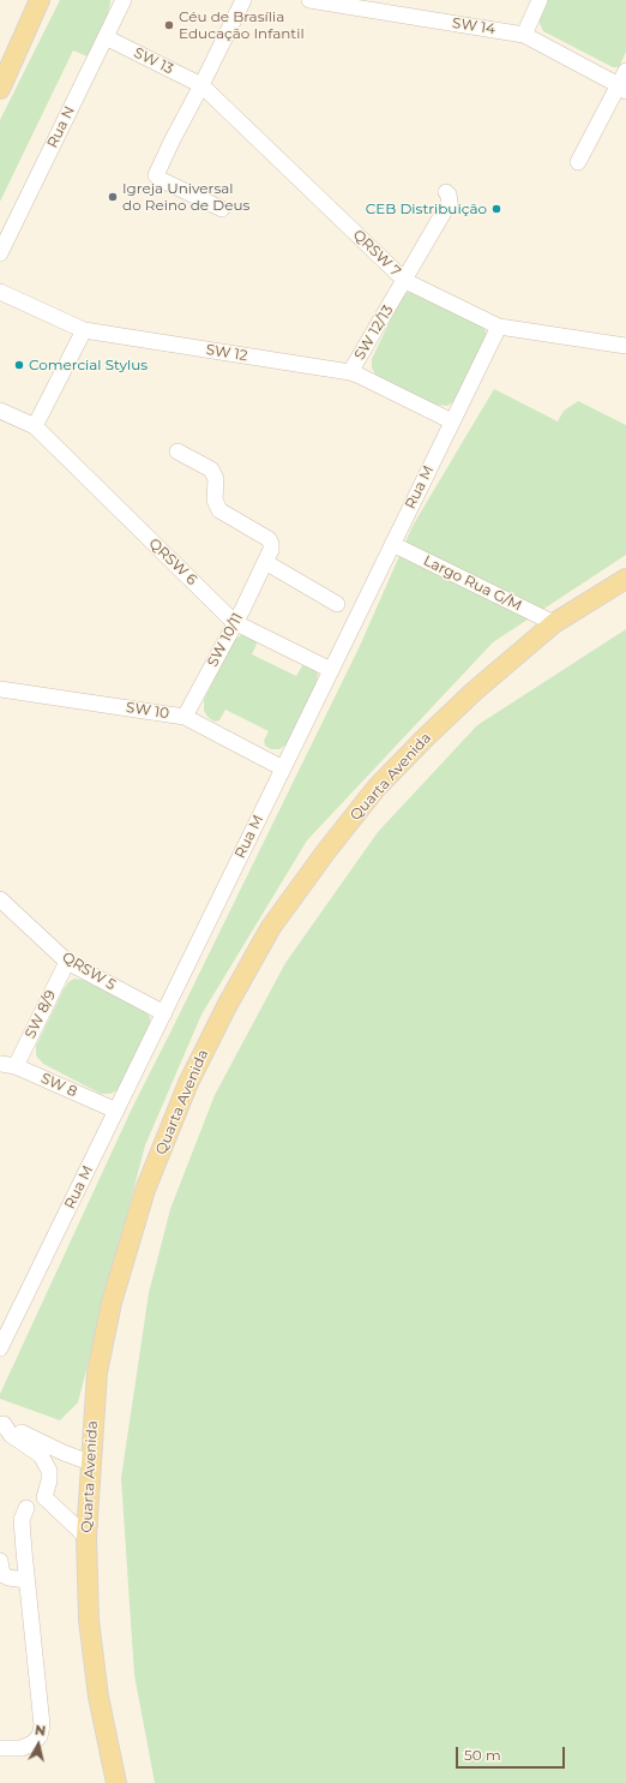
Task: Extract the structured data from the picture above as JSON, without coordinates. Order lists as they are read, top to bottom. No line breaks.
{"streets":{"main road":["Quarta Avenida"],"street":["SW 14","SW 13","Rua N","QRSW 7","SW 12/13","SW 12","Rua M","QRSW 6","Largo Rua G/M","SW 10/11","SW 10","QRSW 5","SW 8/9","SW 8"]},"crossings":[["SW 13","Rua N"],["SW 13","QRSW 7"],["QRSW 7","SW 12/13"],["QRSW 7","Rua M"],["SW 12/13","SW 12"],["SW 12","Rua M"],["Rua M","QRSW 6"],["Rua M","Largo Rua G/M"],["Rua M","SW 10"],["Rua M","QRSW 5"],["Rua M","SW 8"],["QRSW 6","SW 10/11"],["Largo Rua G/M","Quarta Avenida"],["SW 10/11","SW 10"],["QRSW 5","SW 8/9"],["SW 8/9","SW 8"]],"places":["Céu de Brasília Educação Infantil","Igreja Universal do Reino de Deus","CEB Distribuição","Comercial Stylus"],"scale_bar":"50 m","north":"top"}
